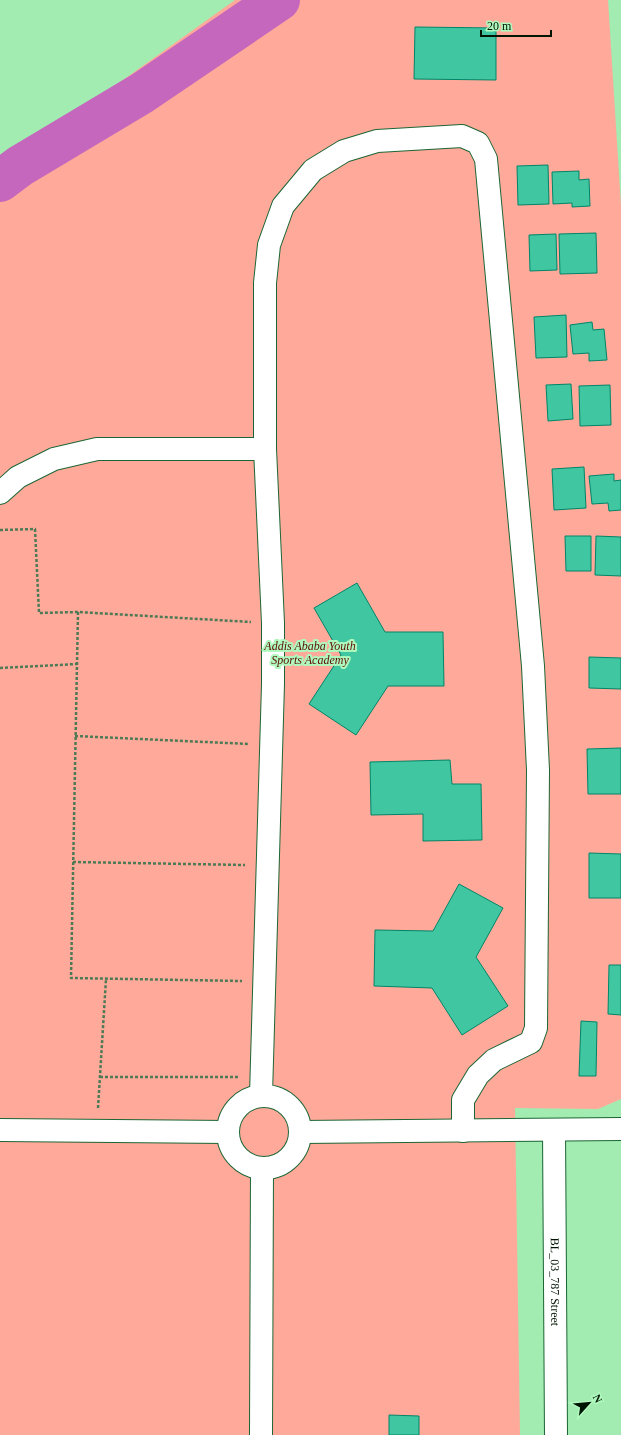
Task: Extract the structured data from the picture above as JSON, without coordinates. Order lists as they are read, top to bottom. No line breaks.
{"streets":{"street":["BL_03_787 Street"]},"parks":["Addis Ababa Youth Sports Academy"],"scale_bar":"20 m","north":"top right"}
